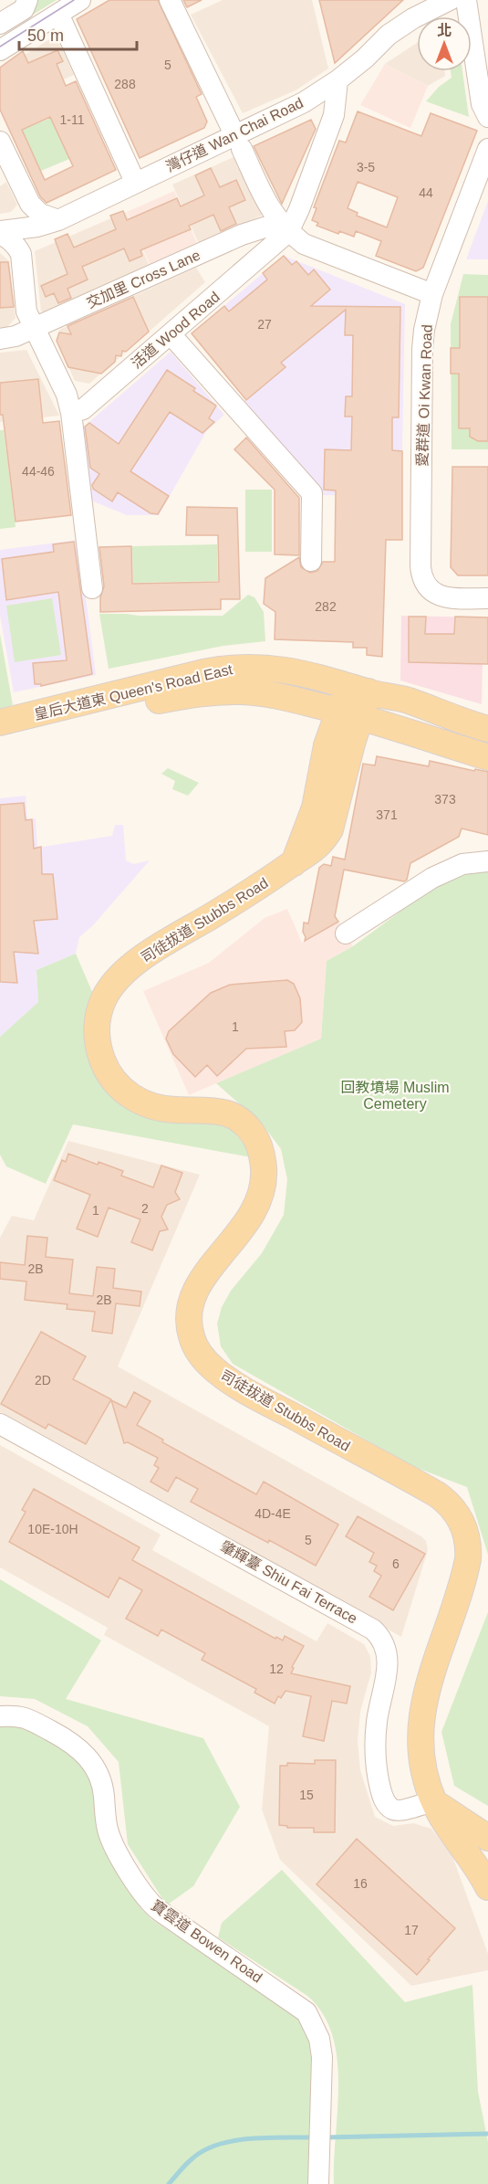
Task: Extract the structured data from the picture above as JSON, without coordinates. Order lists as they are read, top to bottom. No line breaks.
{"streets":{"main road":["皇后大道東 Queen's Road East","司徒拔道 Stubbs Road"],"street":["灣仔道 Wan Chai Road","交加里 Cross Lane","活道 Wood Road","愛群道 Oi Kwan Road","肇輝臺 Shiu Fai Terrace","寶雲道 Bowen Road"]},"crossings":[["灣仔道 Wan Chai Road","活道 Wood Road"],["交加里 Cross Lane","活道 Wood Road"],["皇后大道東 Queen's Road East","司徒拔道 Stubbs Road"],["司徒拔道 Stubbs Road","肇輝臺 Shiu Fai Terrace"]],"parks":["回教墳場 Muslim Cemetery"],"house_numbers":["5","288","1-11","3-5","44","27","44-46","282","373","371","1","2","1","2B","2B","2D","4D-4E","10E-10H","5","6","12","15","16","17"],"scale_bar":"50 m","north":"top"}
